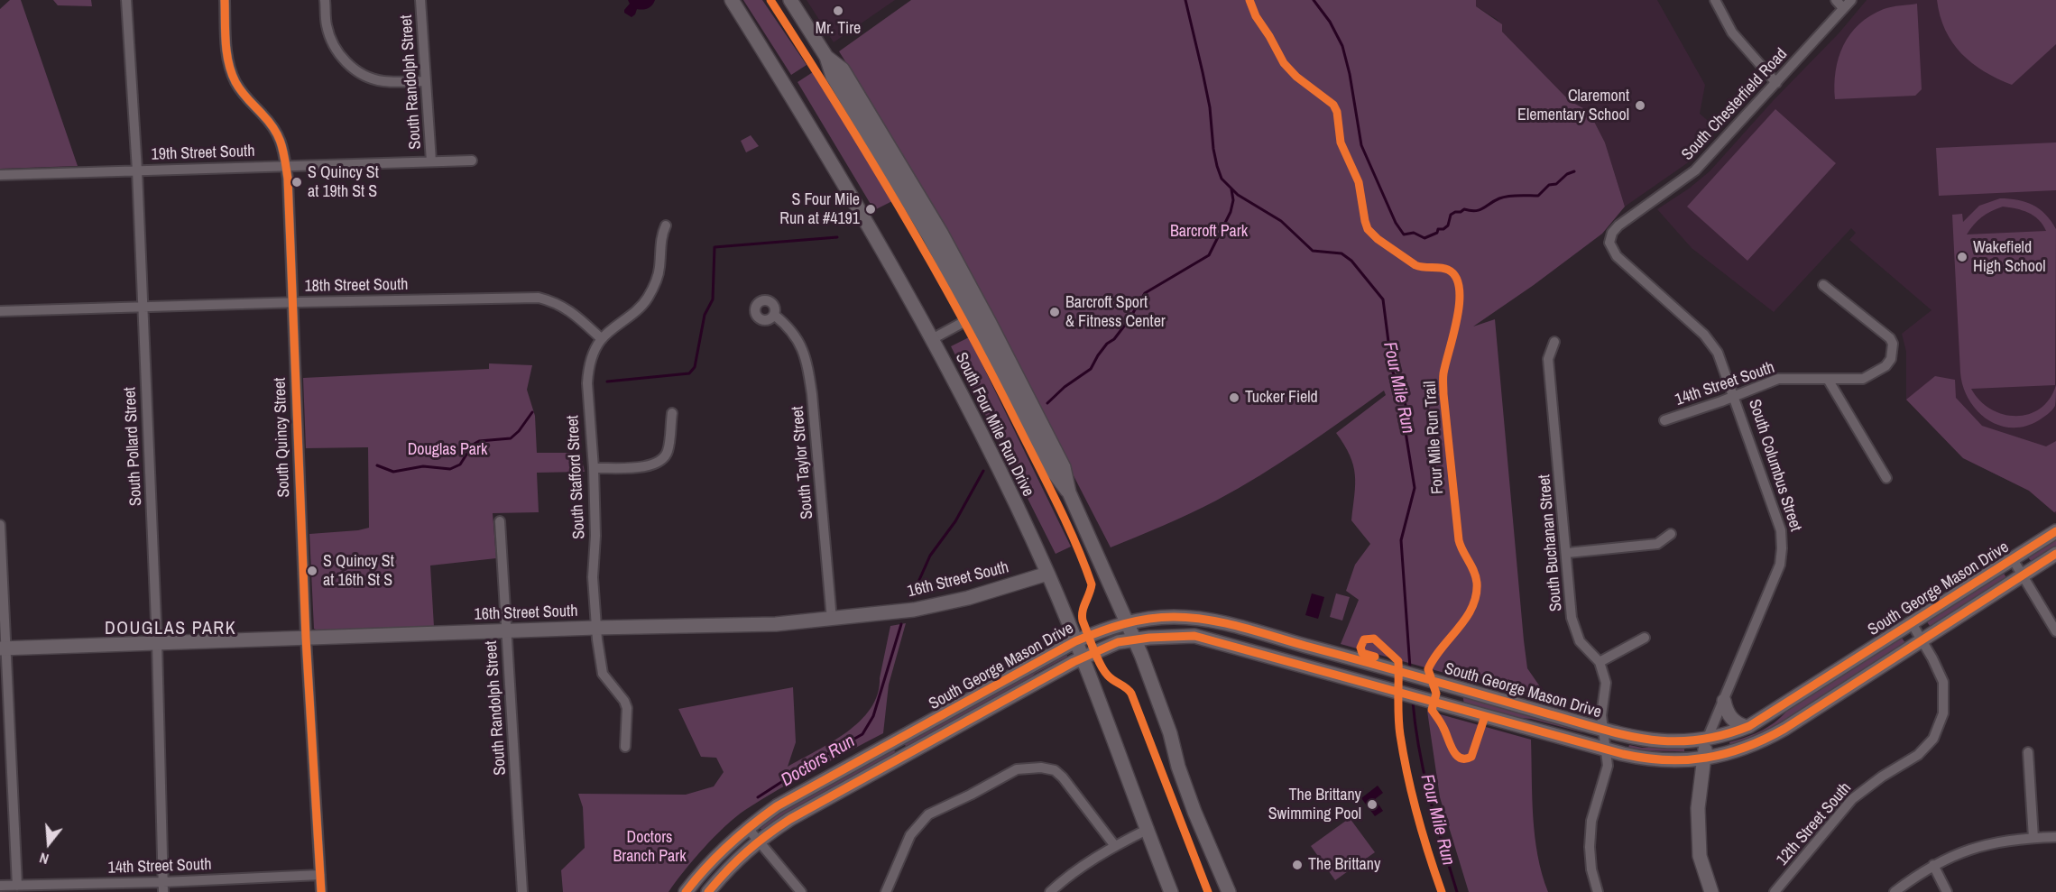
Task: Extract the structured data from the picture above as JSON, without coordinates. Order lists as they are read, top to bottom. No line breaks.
{"streets":{"main road":["South Four Mile Run Drive","South Columbus Street","16th Street South","South George Mason Drive"],"street":["South Randolph Street","South Chesterfield Road","19th Street South","18th Street South","14th Street South","South Quincy Street","South Pollard Street","South Taylor Street","South Stafford Street","South Buchanan Street","12th Street South"],"cycle path":["Four Mile Run Trail"]},"crossings":[["South Randolph Street","19th Street South"],["South Randolph Street","16th Street South"],["South Chesterfield Road","South Columbus Street"],["19th Street South","South Quincy Street"],["19th Street South","South Pollard Street"],["18th Street South","South Quincy Street"],["18th Street South","South Pollard Street"],["18th Street South","South Stafford Street"],["14th Street South","South Quincy Street"],["14th Street South","South Pollard Street"],["14th Street South","South Columbus Street"],["South Four Mile Run Drive","16th Street South"],["South Four Mile Run Drive","South George Mason Drive"],["South Quincy Street","16th Street South"],["South Pollard Street","16th Street South"],["South Taylor Street","16th Street South"],["South Columbus Street","South George Mason Drive"],["South Stafford Street","16th Street South"],["South George Mason Drive","12th Street South"]],"districts":["DOUGLAS PARK"],"water":["Four Mile Run","Doctors Run"],"parks":["Barcroft Park","Douglas Park","Doctors Branch Park"],"places":["Mr. Tire","Claremont Elementary School","S Quincy St at 19th St S","S Four Mile Run at #4191","Wakefield High School","Barcroft Sport & Fitness Center","Tucker Field","S Quincy St at 16th St S","The Brittany Swimming Pool","The Brittany"],"north":"bottom"}
